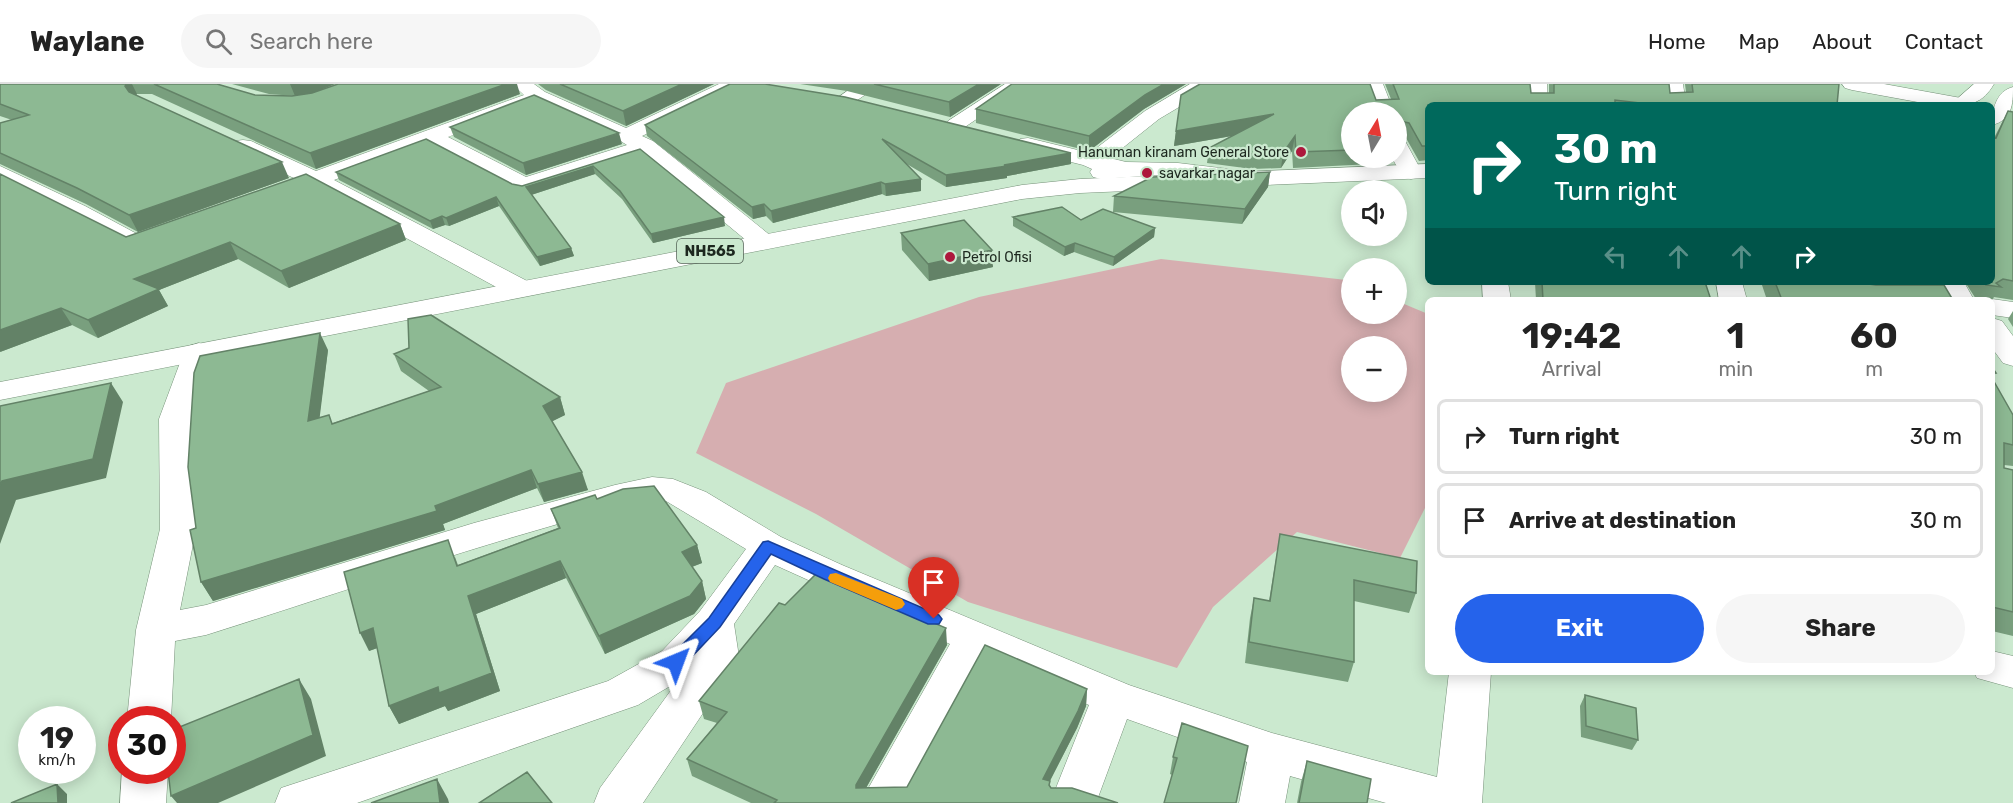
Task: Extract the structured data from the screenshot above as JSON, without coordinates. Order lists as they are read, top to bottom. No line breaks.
{"streets":{"main road":["NH565"]},"places":["Hanuman kiranam General Store","savarkar nagar","Petrol Ofisi"],"north":"top","page":{"header":"Waylane","search":"Search here","nav":["Home","Map","About","Contact"],"map_buttons":["+","−"],"turn":["30 m","Turn right"],"eta":["19:42","Arrival","1","min","60","m"],"list":[{"name":"Turn right","value":"30 m"},{"name":"Arrive at destination","value":"30 m"}],"buttons":["Exit","Share"],"speed":"19 km/h","limit":"30"}}
